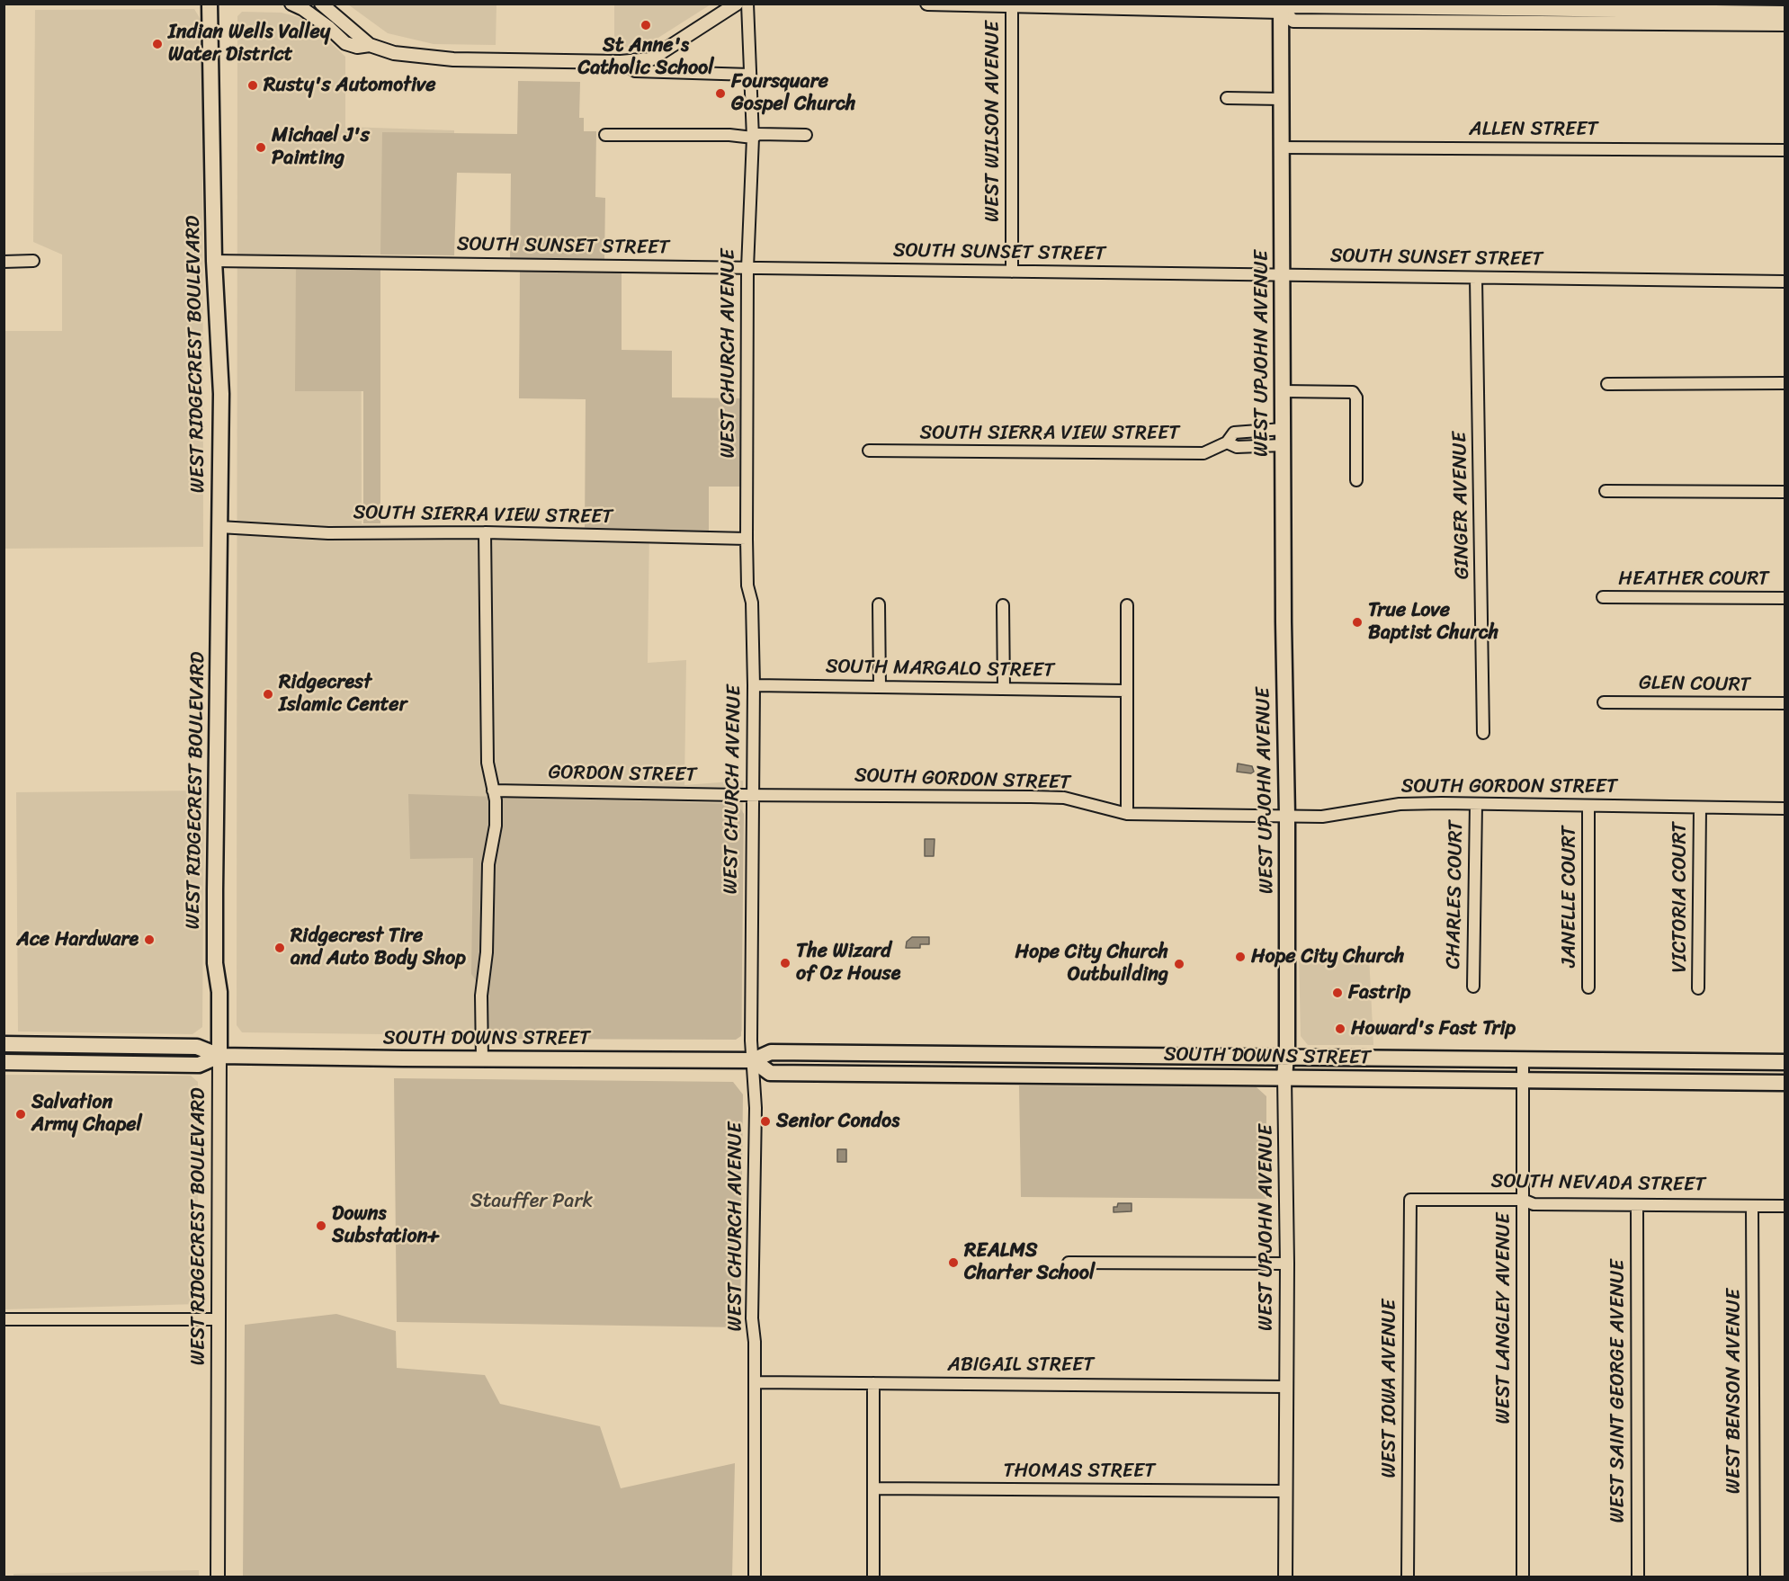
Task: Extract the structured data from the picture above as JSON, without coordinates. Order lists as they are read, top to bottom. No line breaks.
{"streets":{"main road":["WEST UPJOHN AVENUE","WEST RIDGECREST BOULEVARD","SOUTH DOWNS STREET"],"street":["WEST WILSON AVENUE","ALLEN STREET","SOUTH SUNSET STREET","WEST CHURCH AVENUE","SOUTH SIERRA VIEW STREET","GINGER AVENUE","HEATHER COURT","SOUTH MARGALO STREET","GLEN COURT","GORDON STREET","SOUTH GORDON STREET","CHARLES COURT","JANELLE COURT","VICTORIA COURT","SOUTH NEVADA STREET","WEST LANGLEY AVENUE","ABIGAIL STREET","WEST IOWA AVENUE","WEST SAINT GEORGE AVENUE","WEST BENSON AVENUE","THOMAS STREET"]},"crossings":[["WEST WILSON AVENUE","SOUTH SUNSET STREET"],["ALLEN STREET","WEST UPJOHN AVENUE"],["SOUTH SUNSET STREET","WEST CHURCH AVENUE"],["SOUTH SUNSET STREET","WEST UPJOHN AVENUE"],["SOUTH SUNSET STREET","WEST RIDGECREST BOULEVARD"],["SOUTH SUNSET STREET","GINGER AVENUE"],["WEST CHURCH AVENUE","SOUTH SIERRA VIEW STREET"],["WEST CHURCH AVENUE","SOUTH MARGALO STREET"],["WEST CHURCH AVENUE","GORDON STREET"],["WEST CHURCH AVENUE","SOUTH GORDON STREET"],["WEST CHURCH AVENUE","SOUTH DOWNS STREET"],["WEST CHURCH AVENUE","ABIGAIL STREET"],["WEST UPJOHN AVENUE","SOUTH SIERRA VIEW STREET"],["WEST UPJOHN AVENUE","SOUTH GORDON STREET"],["WEST UPJOHN AVENUE","SOUTH DOWNS STREET"],["WEST UPJOHN AVENUE","ABIGAIL STREET"],["WEST UPJOHN AVENUE","THOMAS STREET"],["WEST RIDGECREST BOULEVARD","SOUTH SIERRA VIEW STREET"],["WEST RIDGECREST BOULEVARD","SOUTH DOWNS STREET"],["GORDON STREET","SOUTH GORDON STREET"],["SOUTH GORDON STREET","CHARLES COURT"],["SOUTH GORDON STREET","JANELLE COURT"],["SOUTH GORDON STREET","VICTORIA COURT"],["SOUTH DOWNS STREET","WEST LANGLEY AVENUE"],["SOUTH NEVADA STREET","WEST LANGLEY AVENUE"],["SOUTH NEVADA STREET","WEST IOWA AVENUE"],["SOUTH NEVADA STREET","WEST SAINT GEORGE AVENUE"],["SOUTH NEVADA STREET","WEST BENSON AVENUE"]],"parks":["Stauffer Park"],"places":["St Anne's Catholic School","Indian Wells Valley Water District","Rusty's Automotive","Foursquare Gospel Church","Michael J's Painting","True Love Baptist Church","Ridgecrest Islamic Center","Ace Hardware","Ridgecrest Tire and Auto Body Shop","Hope City Church","The Wizard of Oz House","Hope City Church Outbuilding","Fastrip","Howard's Fast Trip","Salvation Army Chapel","Senior Condos","Downs Substation+","REALMS Charter School"]}
